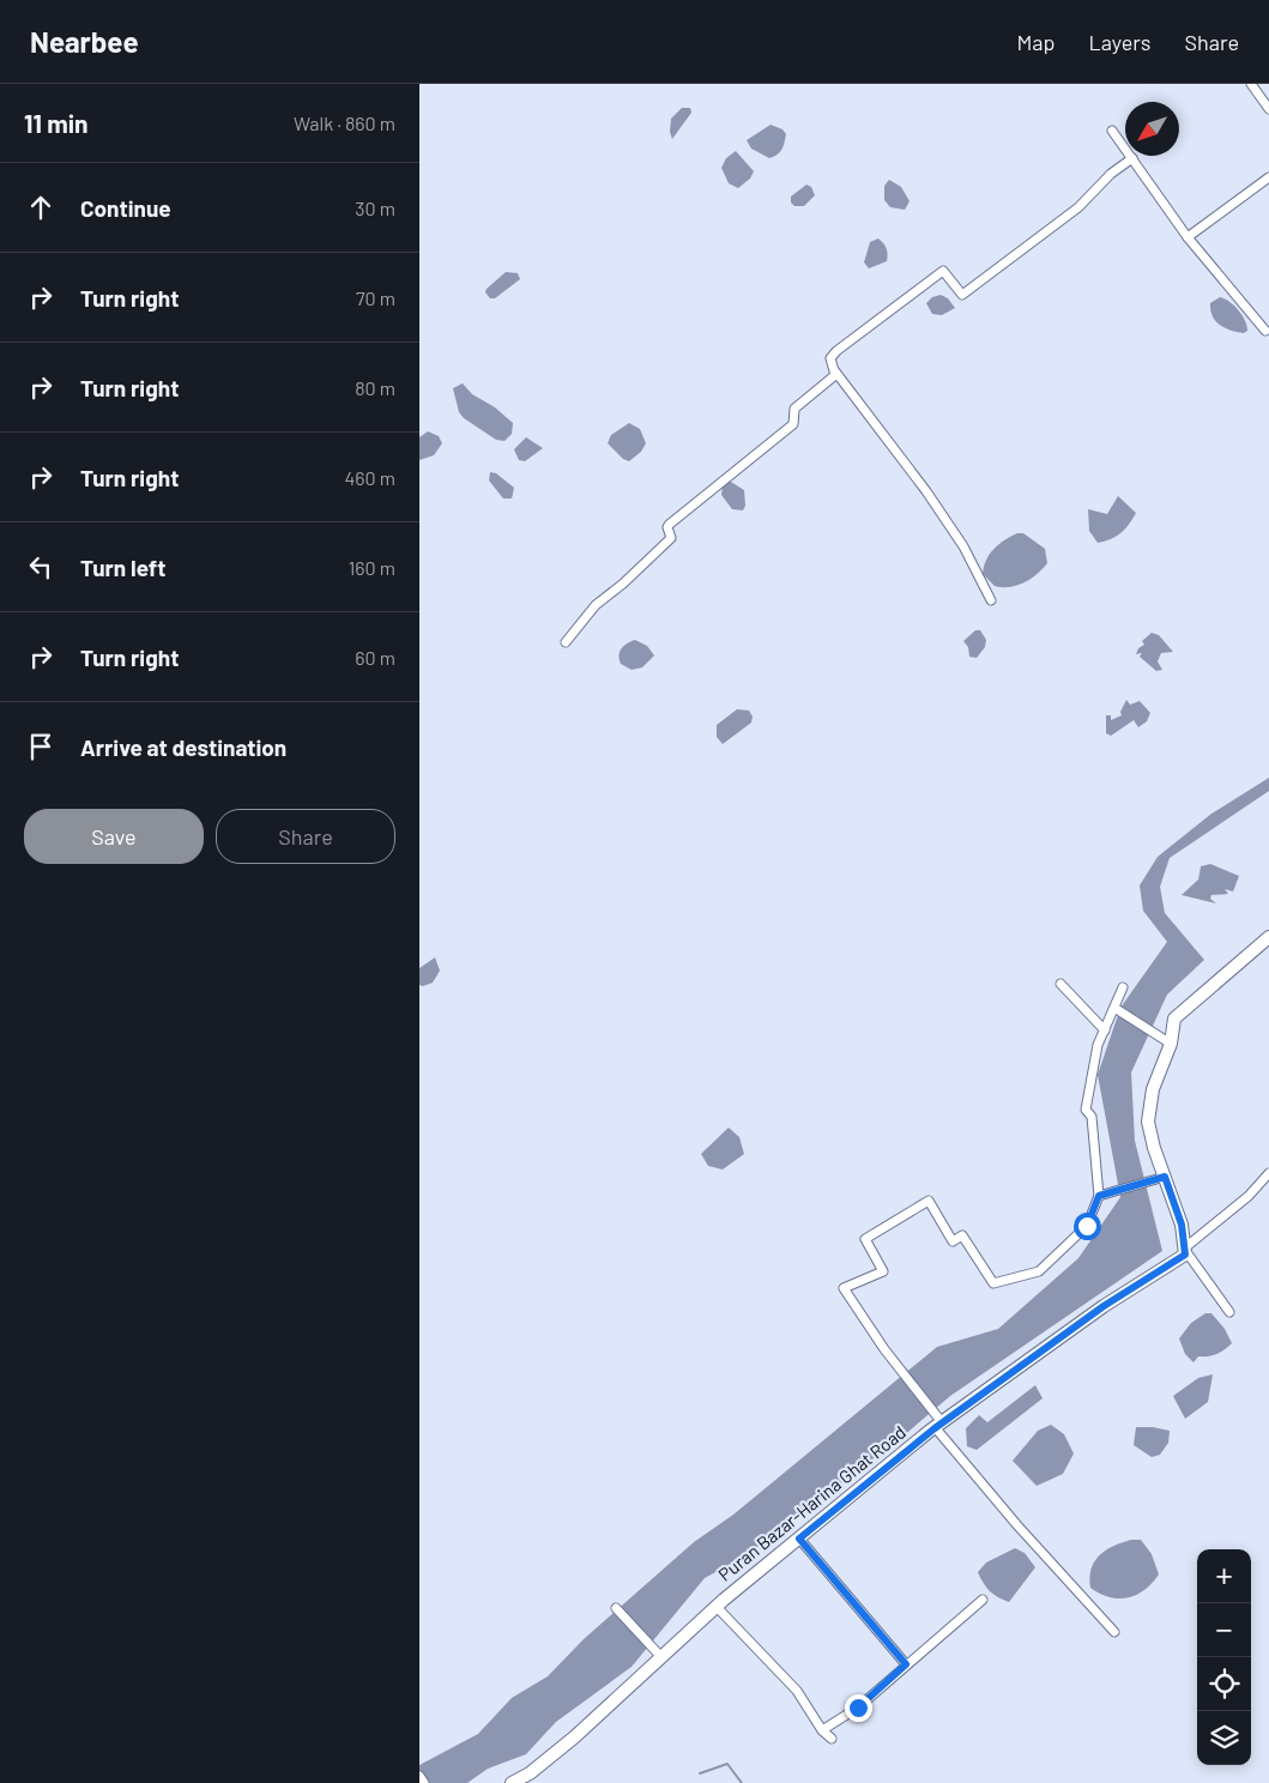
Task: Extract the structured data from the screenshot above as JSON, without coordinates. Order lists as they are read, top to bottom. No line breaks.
{"streets":{"main road":["Puran Bazar-Harina Ghat Road"]},"north":"bottom left","page":{"header":"Nearbee","nav":["Map","Layers","Share"],"heading":["11 min","Walk · 860 m"],"list":[["Continue","30 m"],["Turn right","70 m"],["Turn right","80 m"],["Turn right","460 m"],["Turn left","160 m"],["Turn right","60 m"],"Arrive at destination"],"buttons":["Save","Share"],"map_buttons":["+","−"]}}
